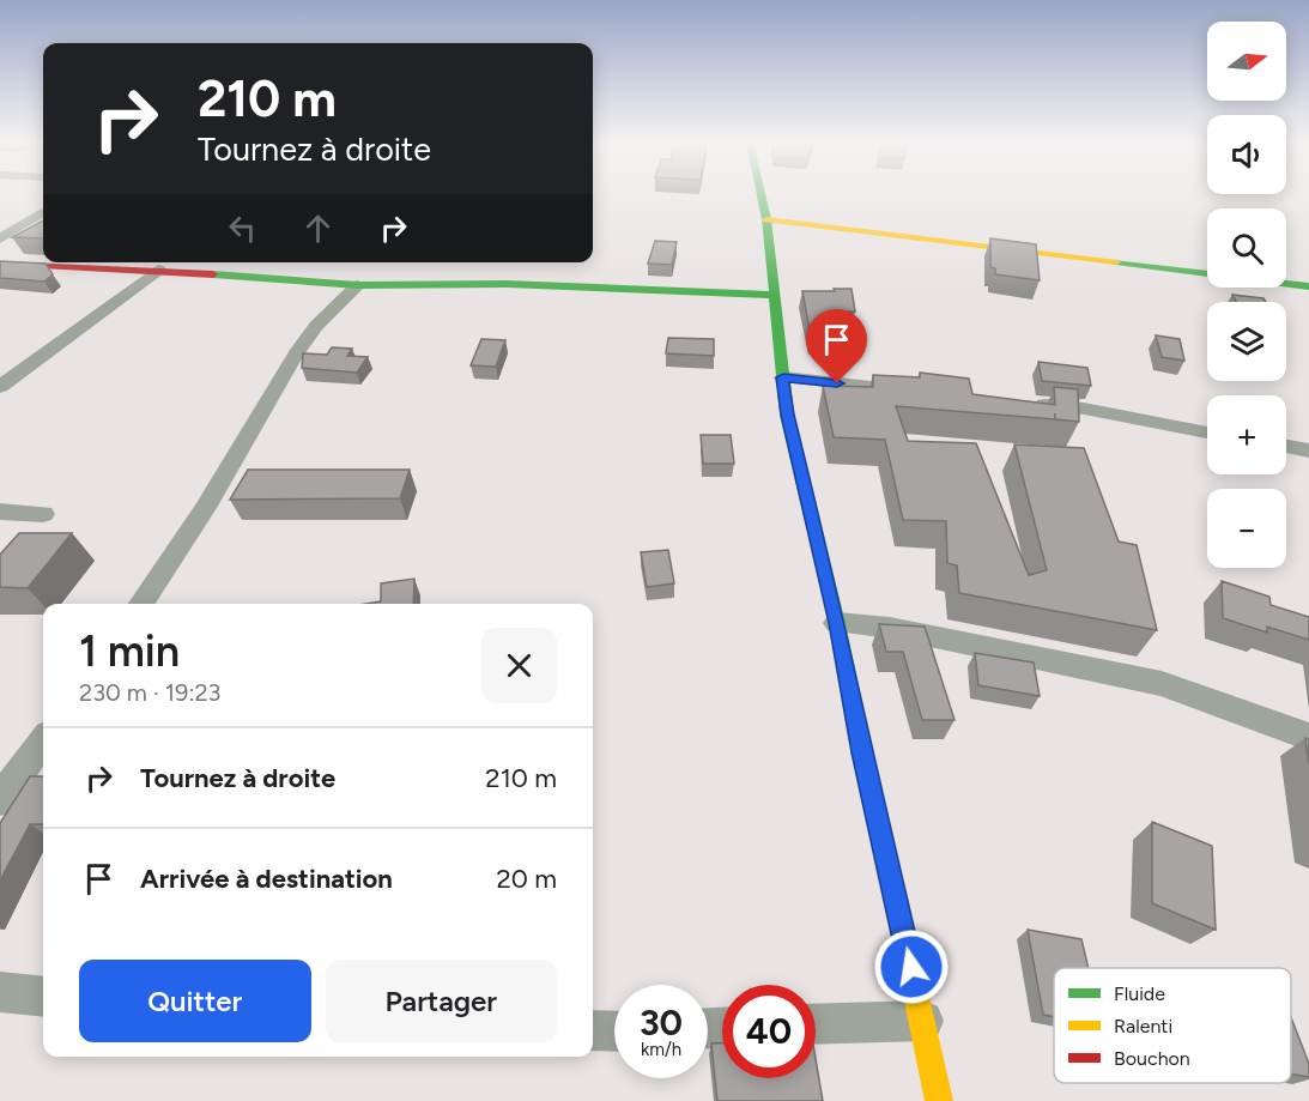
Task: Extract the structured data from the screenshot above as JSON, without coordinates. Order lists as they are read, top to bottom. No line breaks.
{"legend":["Fluide","Ralenti","Bouchon"],"north":"right","page":{"map_buttons":["+","−"],"turn":["210 m","Tournez à droite"],"heading":["1 min","230 m · 19:23"],"list":[{"name":"Tournez à droite","value":"210 m"},{"name":"Arrivée à destination","value":"20 m"}],"buttons":["Quitter","Partager"],"speed":"30 km/h","limit":"40"}}
